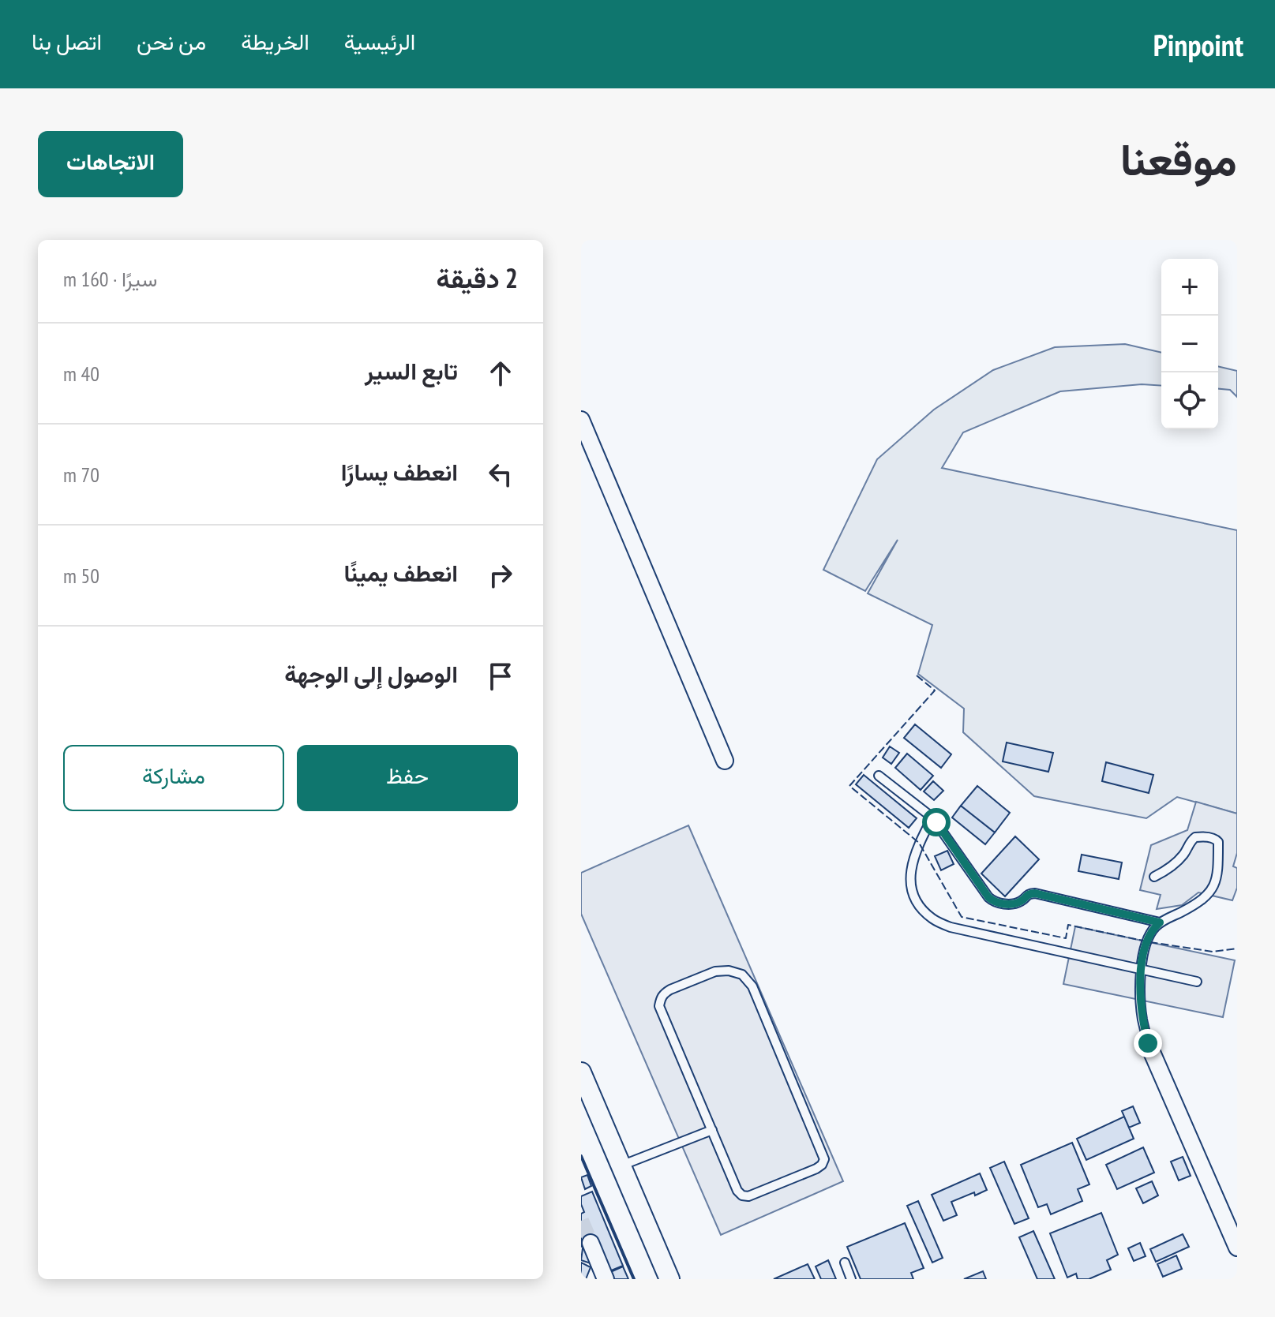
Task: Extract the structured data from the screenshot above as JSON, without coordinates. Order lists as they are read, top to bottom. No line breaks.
{"page":{"header":"Pinpoint","nav":["الرئيسية","الخريطة","من نحن","اتصل بنا"],"title":"موقعنا","buttons":["الاتجاهات",["حفظ","مشاركة"]],"heading":["2 دقيقة","سيرًا · 160 m"],"map_buttons":["+","−"],"list":[["تابع السير","40 m"],["انعطف يسارًا","70 m"],["انعطف يمينًا","50 m"],"الوصول إلى الوجهة"]}}
